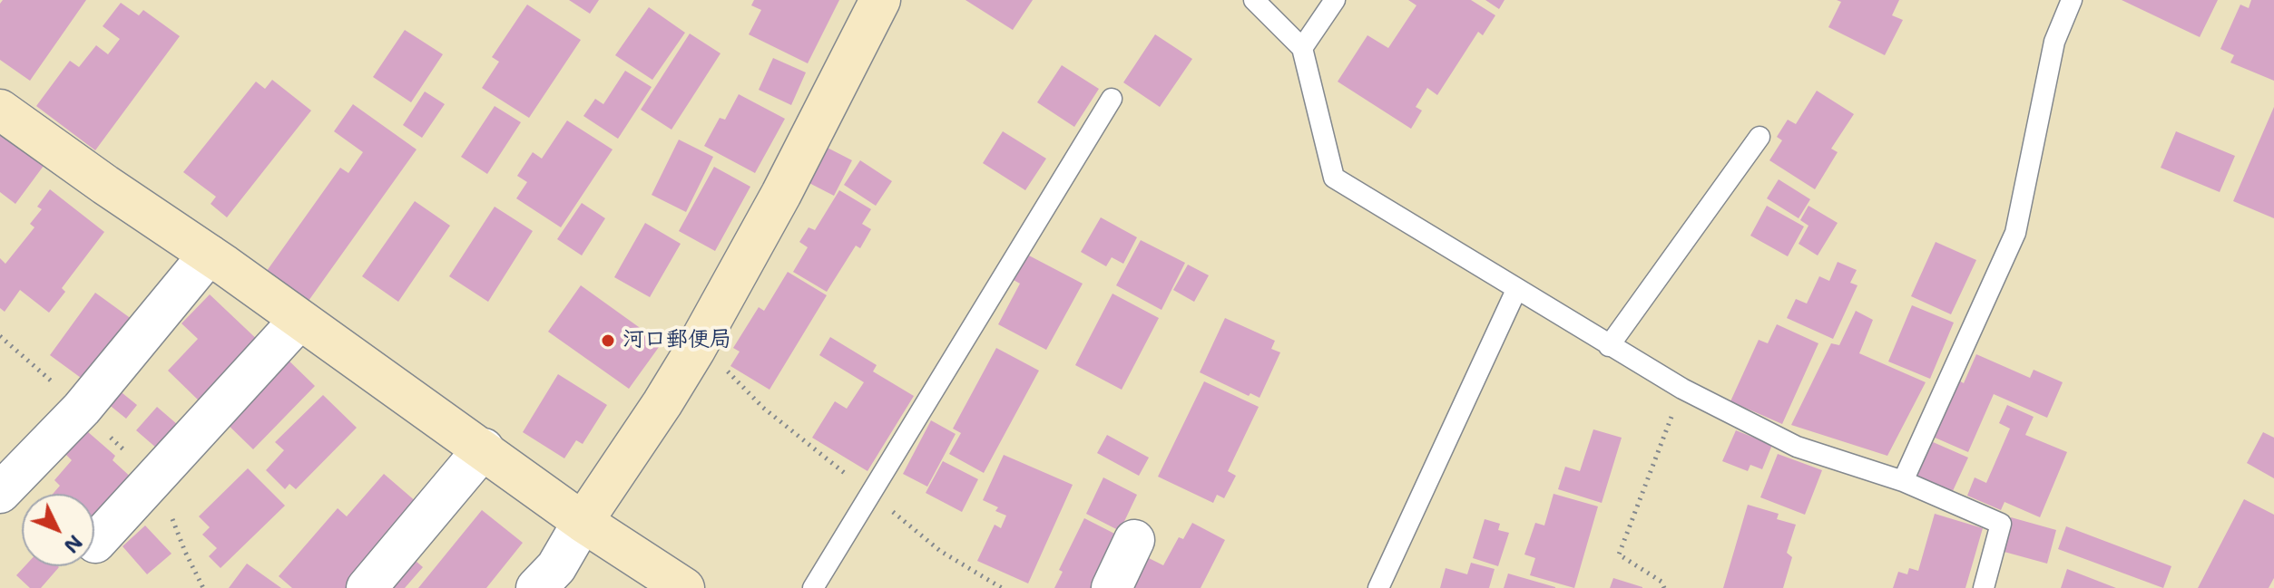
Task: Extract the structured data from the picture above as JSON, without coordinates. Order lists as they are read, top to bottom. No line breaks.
{"places":["河口郵便局"],"north":"bottom right"}
